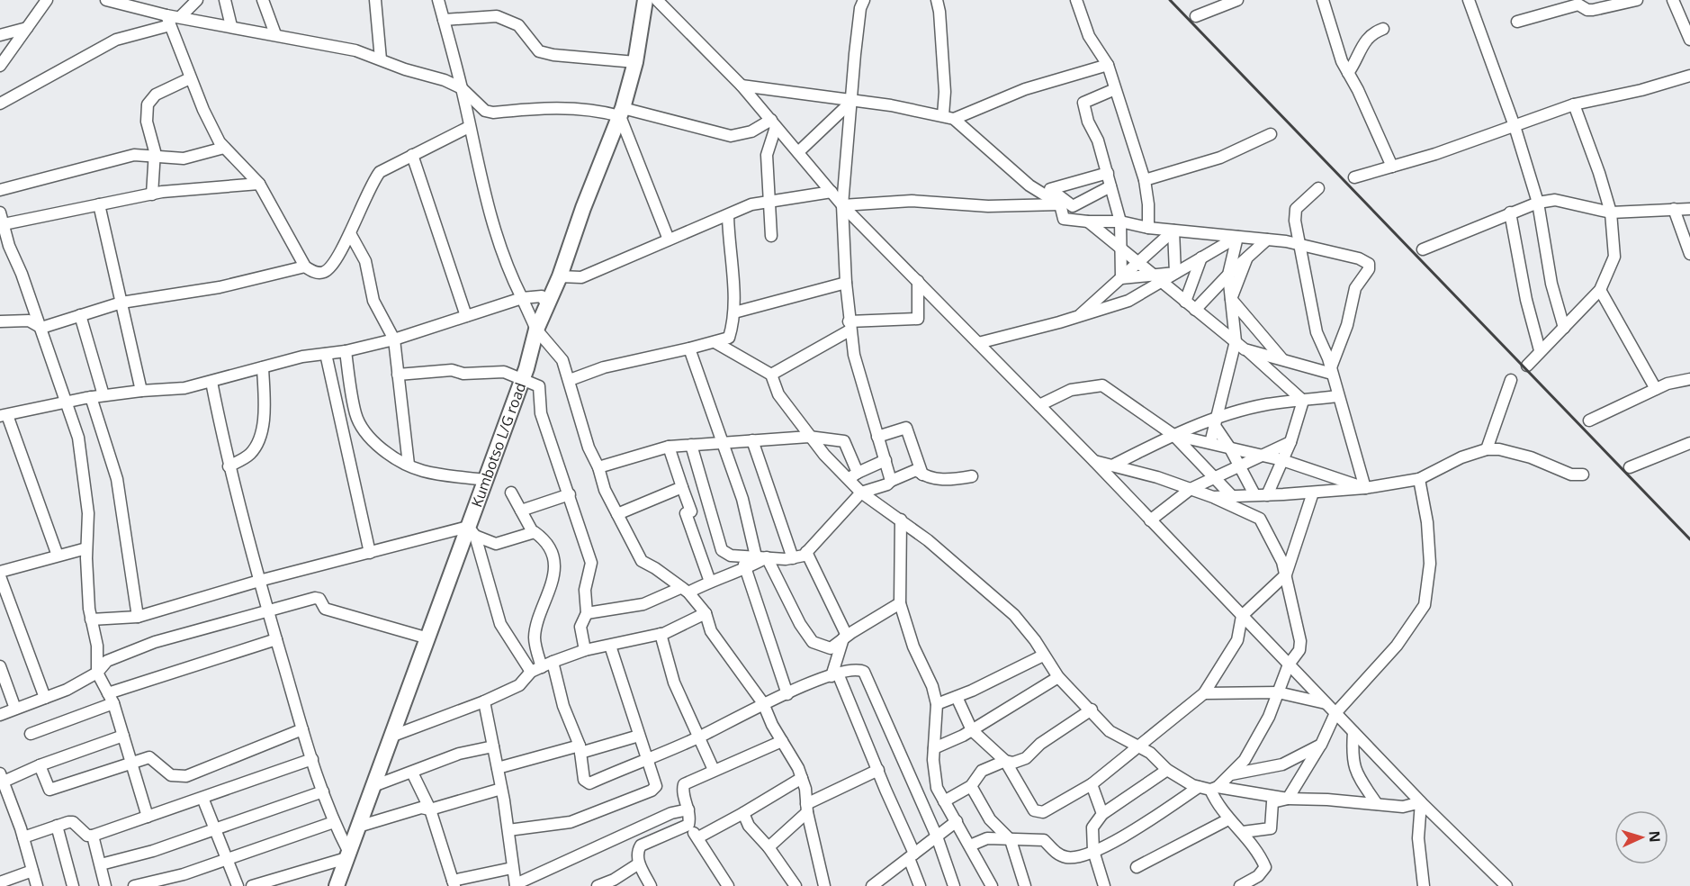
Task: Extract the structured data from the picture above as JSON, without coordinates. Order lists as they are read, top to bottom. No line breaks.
{"streets":{"main road":["Kumbotso L/G road"]},"north":"right"}
